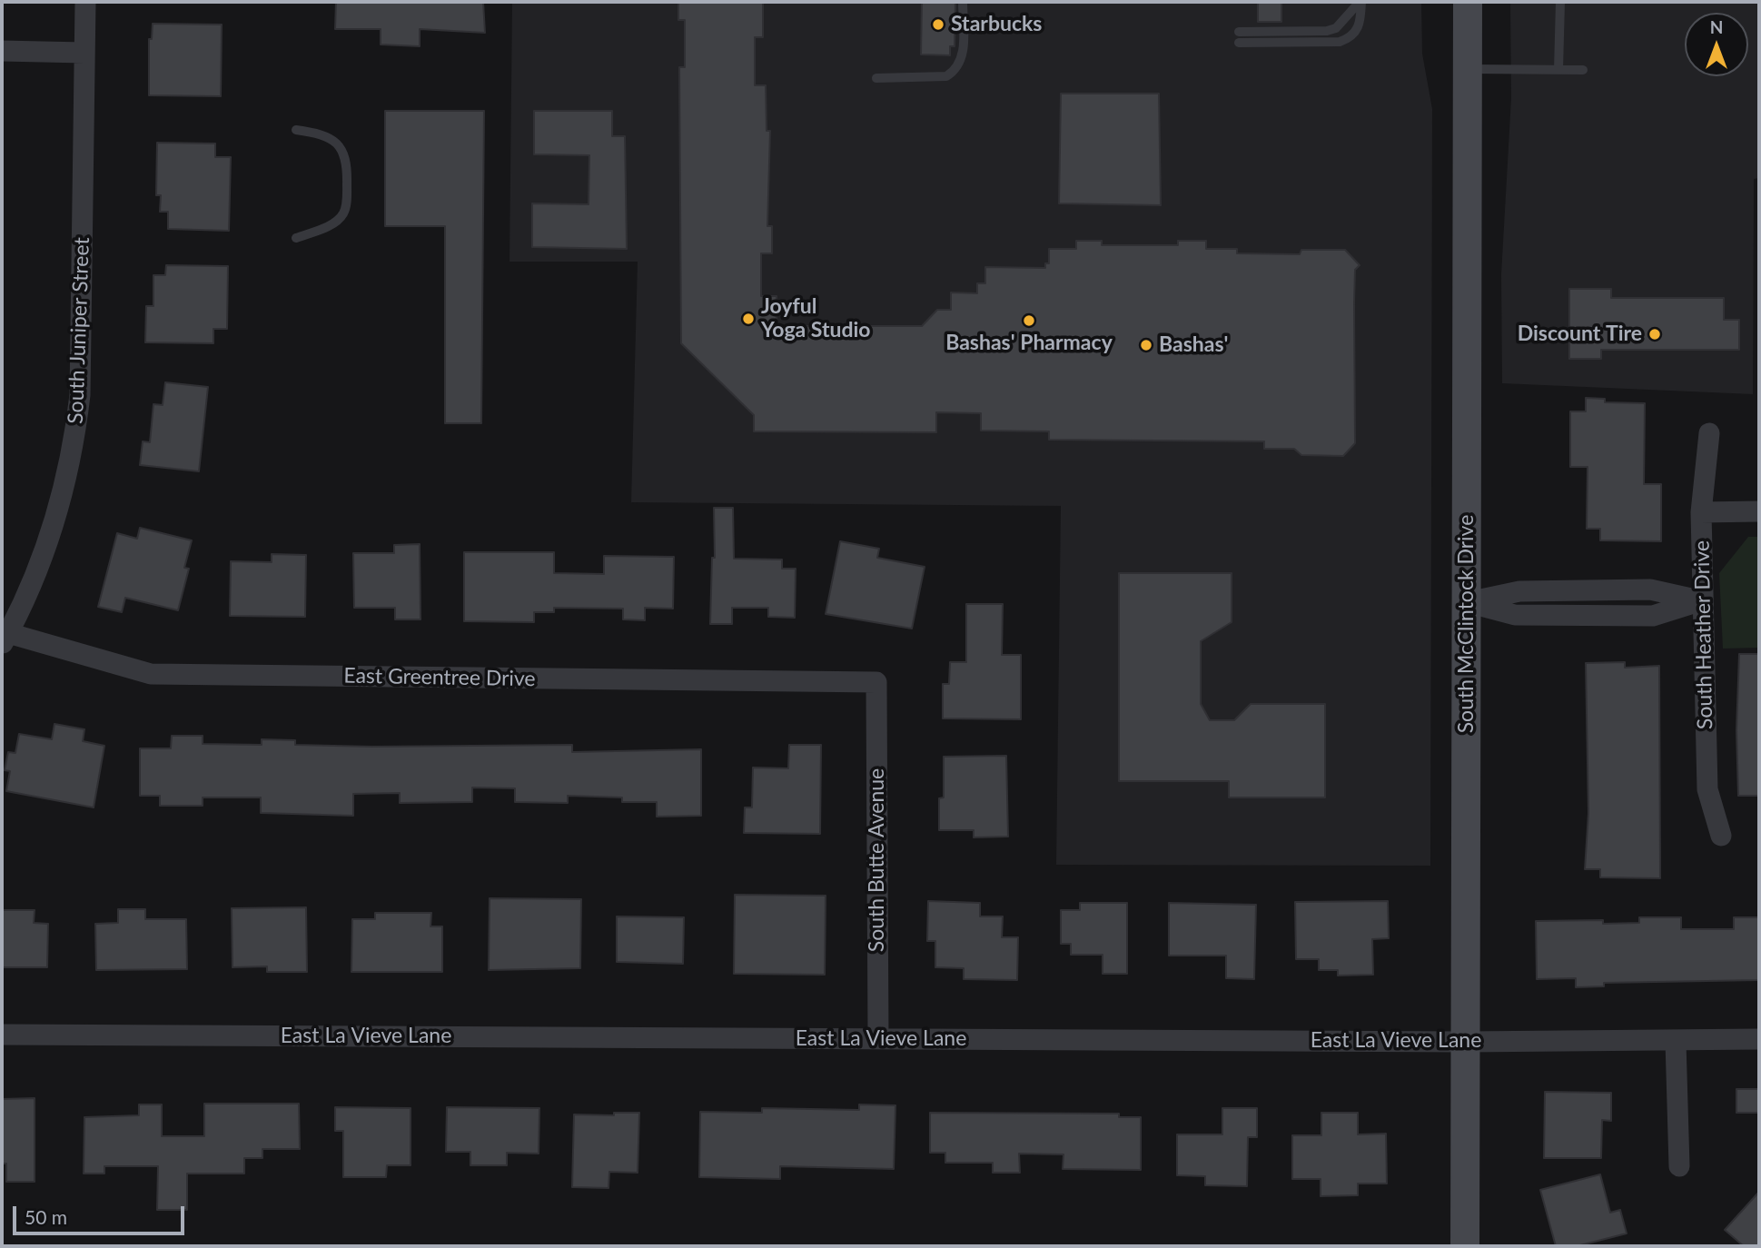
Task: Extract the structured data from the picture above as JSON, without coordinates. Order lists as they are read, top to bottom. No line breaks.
{"streets":{"main road":["South McClintock Drive"],"street":["South Juniper Street","South Heather Drive","East Greentree Drive","South Butte Avenue","East La Vieve Lane"]},"crossings":[["South Juniper Street","East Greentree Drive"],["South McClintock Drive","East La Vieve Lane"],["East Greentree Drive","South Butte Avenue"],["South Butte Avenue","East La Vieve Lane"]],"places":["Starbucks","Joyful Yoga Studio","Bashas' Pharmacy","Discount Tire","Bashas'"],"scale_bar":"50 m","north":"top"}
